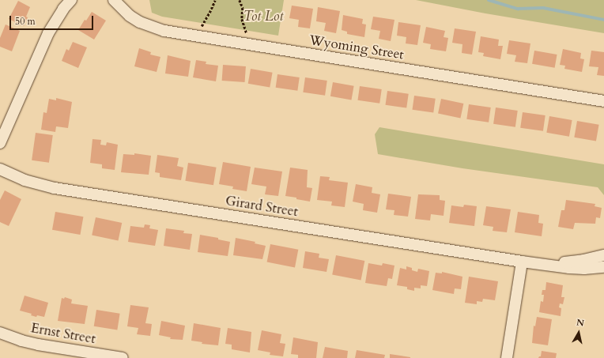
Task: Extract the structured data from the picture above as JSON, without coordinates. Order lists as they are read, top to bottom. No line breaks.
{"streets":{"street":["Wyoming Street","Girard Street","Ernst Street"]},"parks":["Tot Lot"],"scale_bar":"50 m","north":"top"}
